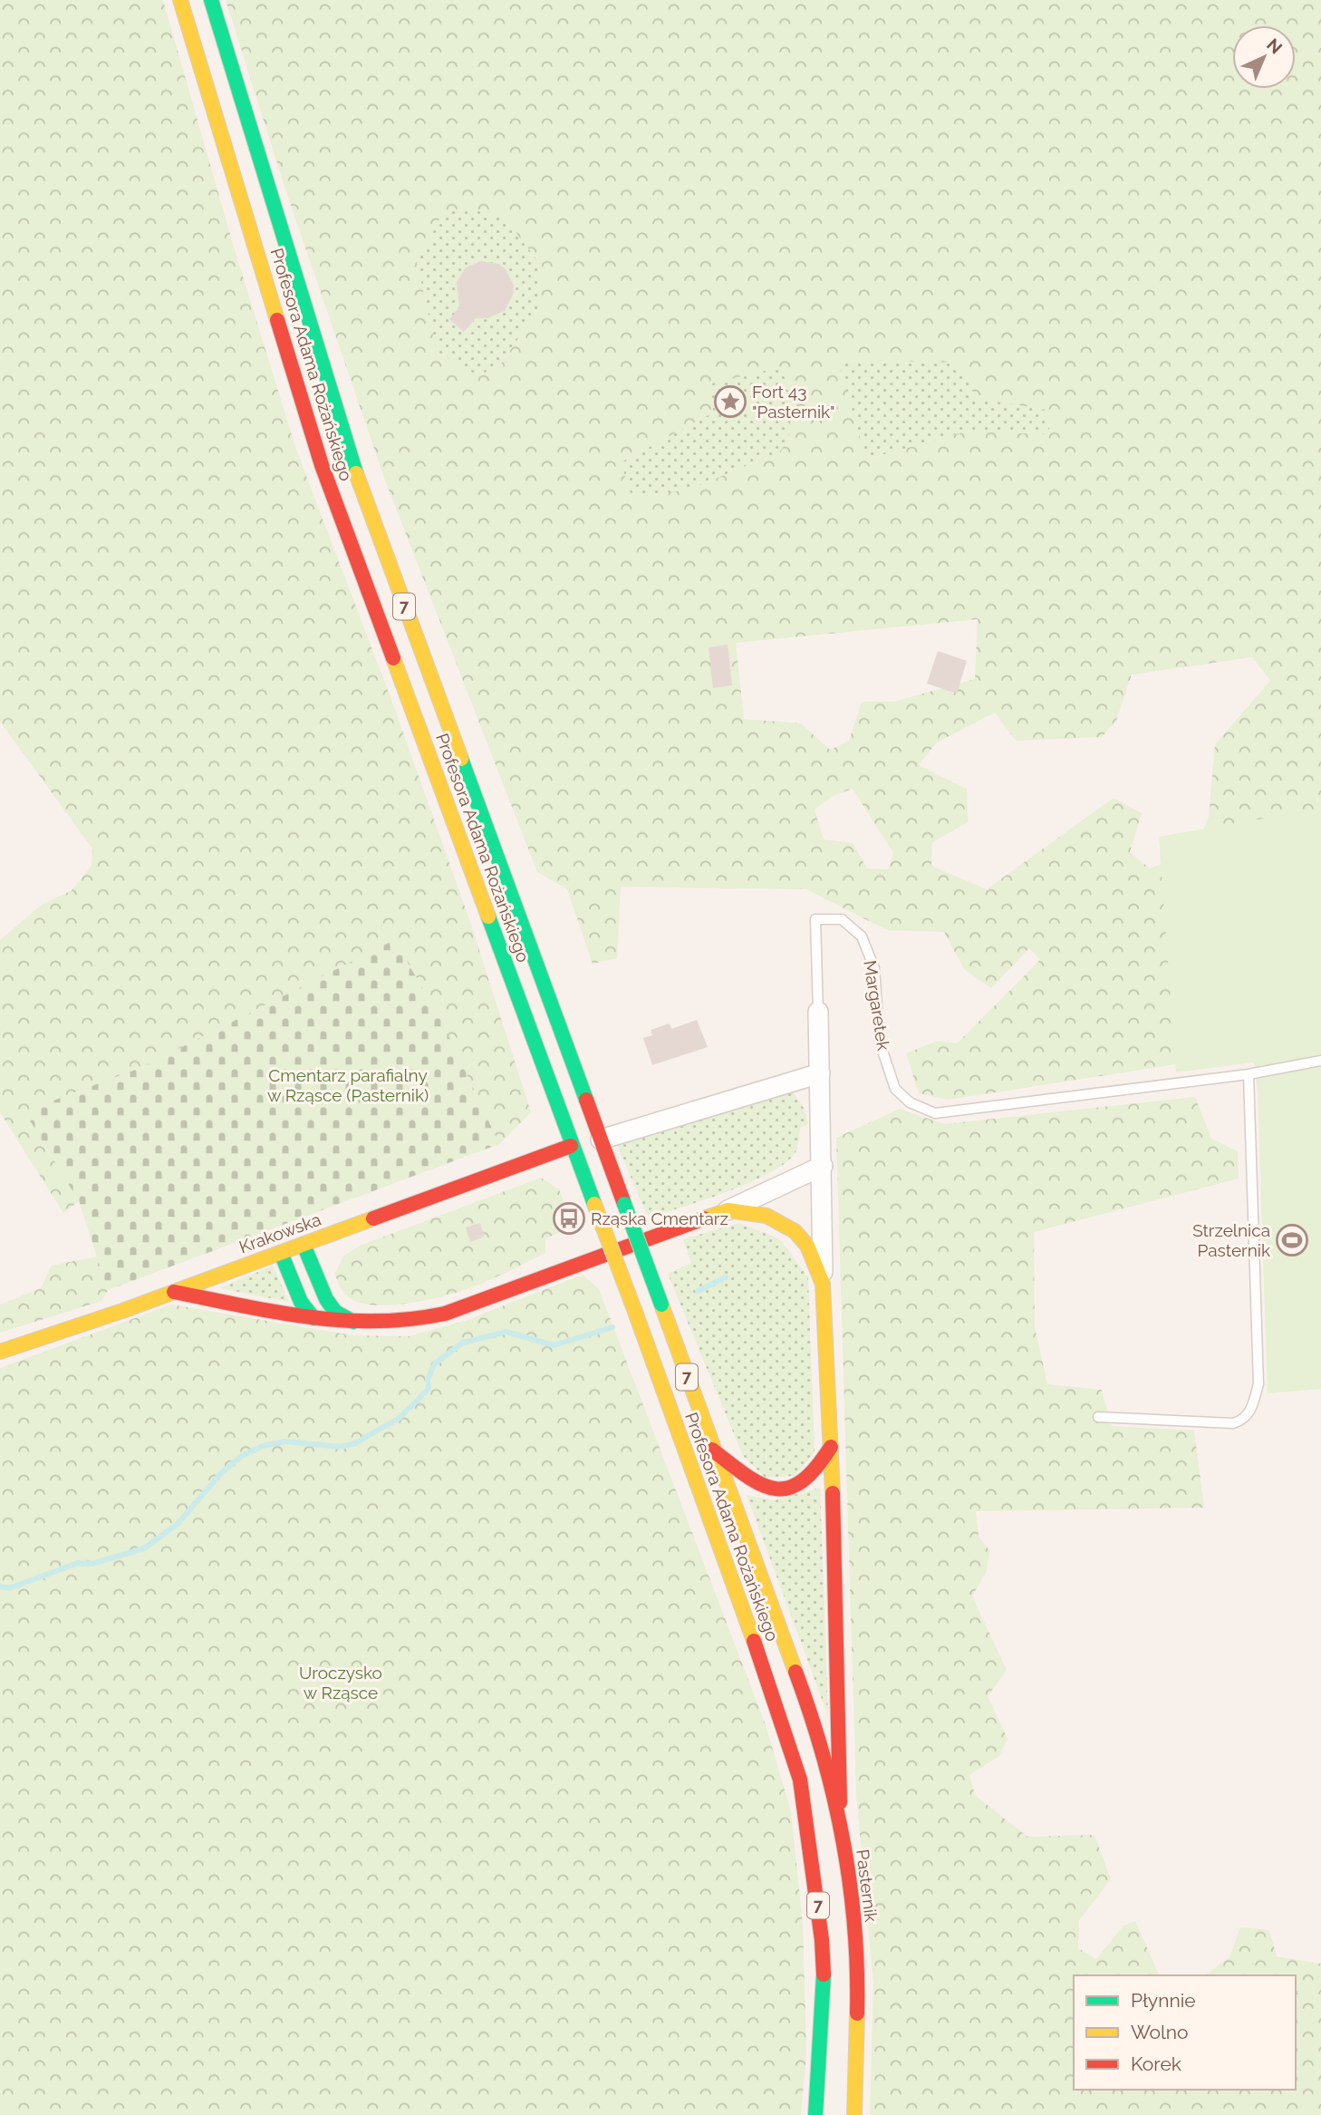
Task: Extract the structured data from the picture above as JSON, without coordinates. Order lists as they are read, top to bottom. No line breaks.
{"streets":{"main road":["Profesora Adama Rożańskiego","7","Krakowska","Pasternik"],"street":["Margaretek"]},"crossings":[["Profesora Adama Rożańskiego","Krakowska"],["Profesora Adama Rożańskiego","Pasternik"]],"parks":["Cmentarz parafialny w Rząsce (Pasternik)","Uroczysko w Rząsce"],"places":{"place":["Fort 43 \"Pasternik\""],"bus stop":["Rząska Cmentarz"],"sports":["Strzelnica Pasternik"]},"legend":["Płynnie","Wolno","Korek"],"north":"top right"}
